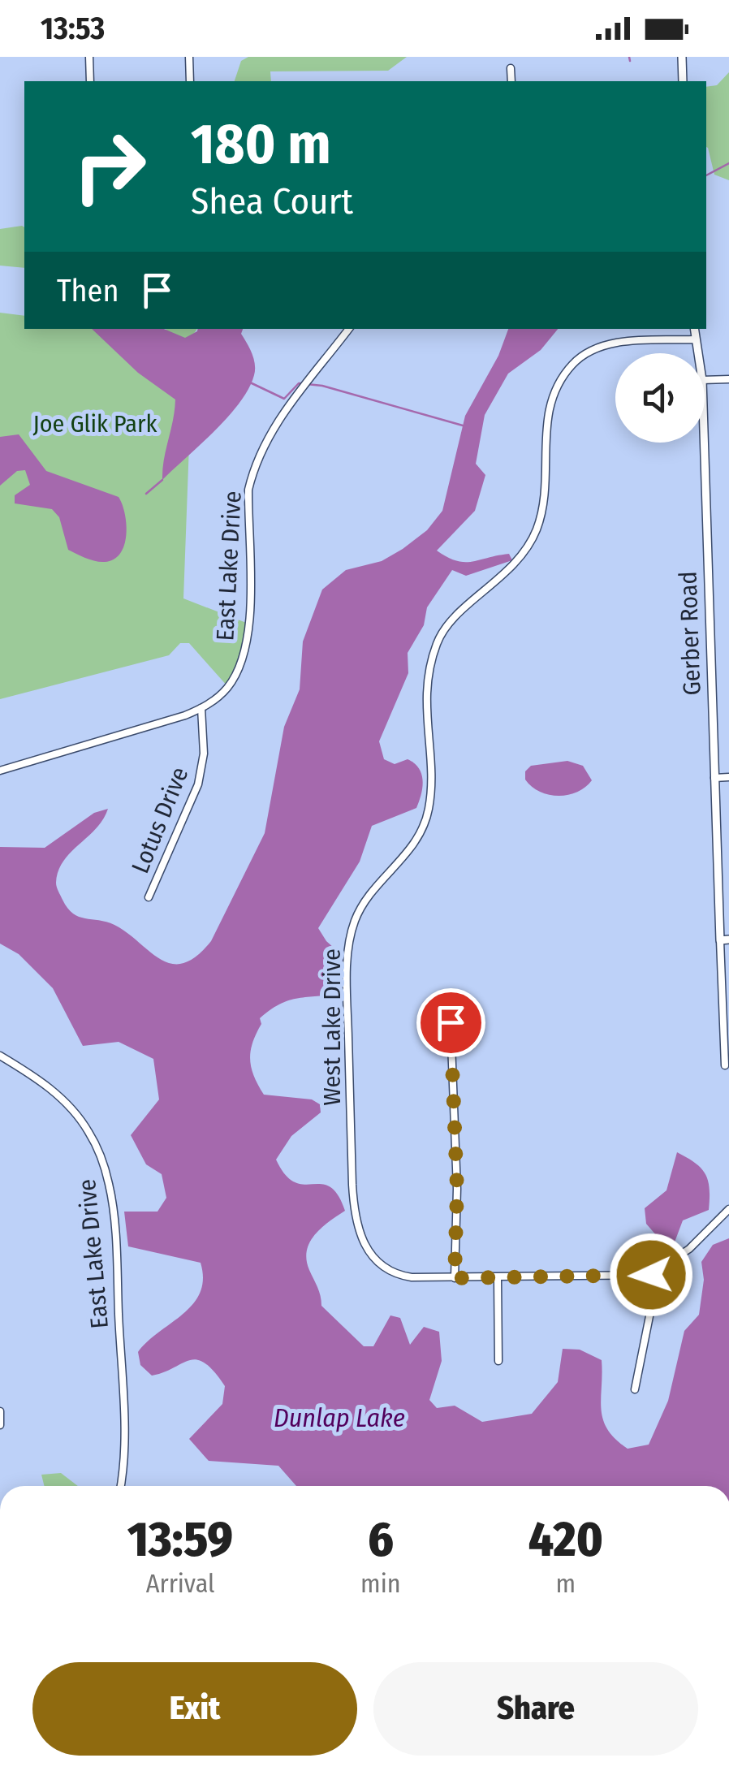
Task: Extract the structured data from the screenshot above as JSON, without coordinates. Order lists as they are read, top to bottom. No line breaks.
{"streets":{"street":["East Lake Drive","Gerber Road","Lotus Drive","West Lake Drive"]},"crossings":[["East Lake Drive","Lotus Drive"],["Gerber Road","West Lake Drive"]],"water":["Dunlap Lake"],"parks":["Joe Glik Park"],"page":{"status":"13:53","turn":["180 m","Shea Court"],"then":"Then","eta":["13:59","Arrival","6","min","420","m"],"buttons":["Exit","Share"]}}
